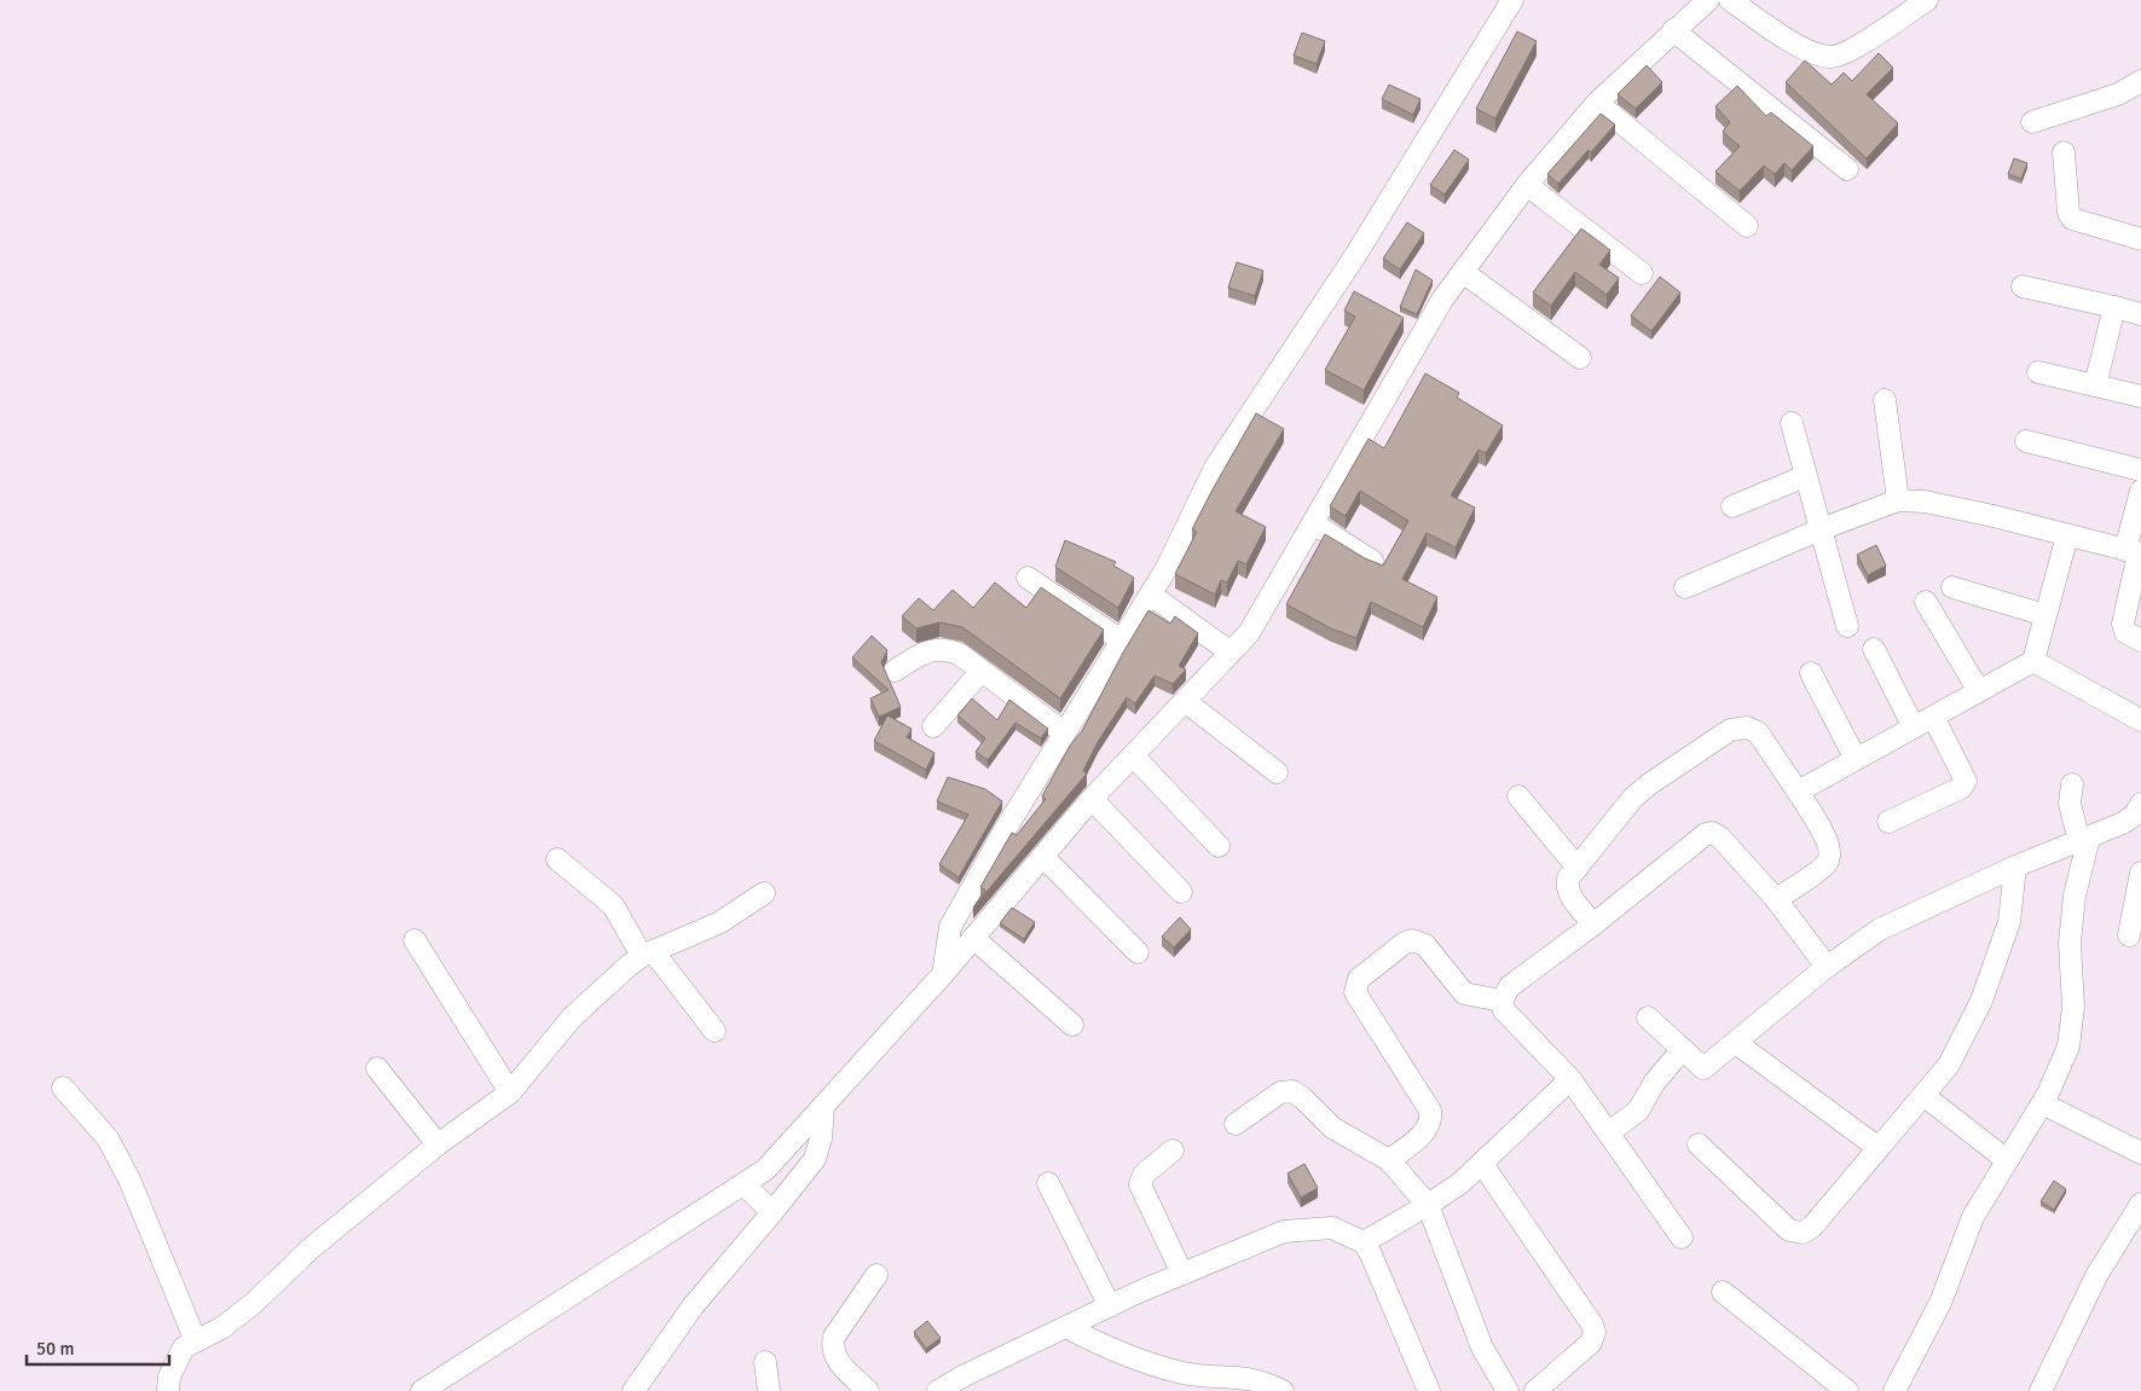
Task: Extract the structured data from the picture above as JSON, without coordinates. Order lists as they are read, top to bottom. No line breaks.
{"scale_bar":"50 m"}
